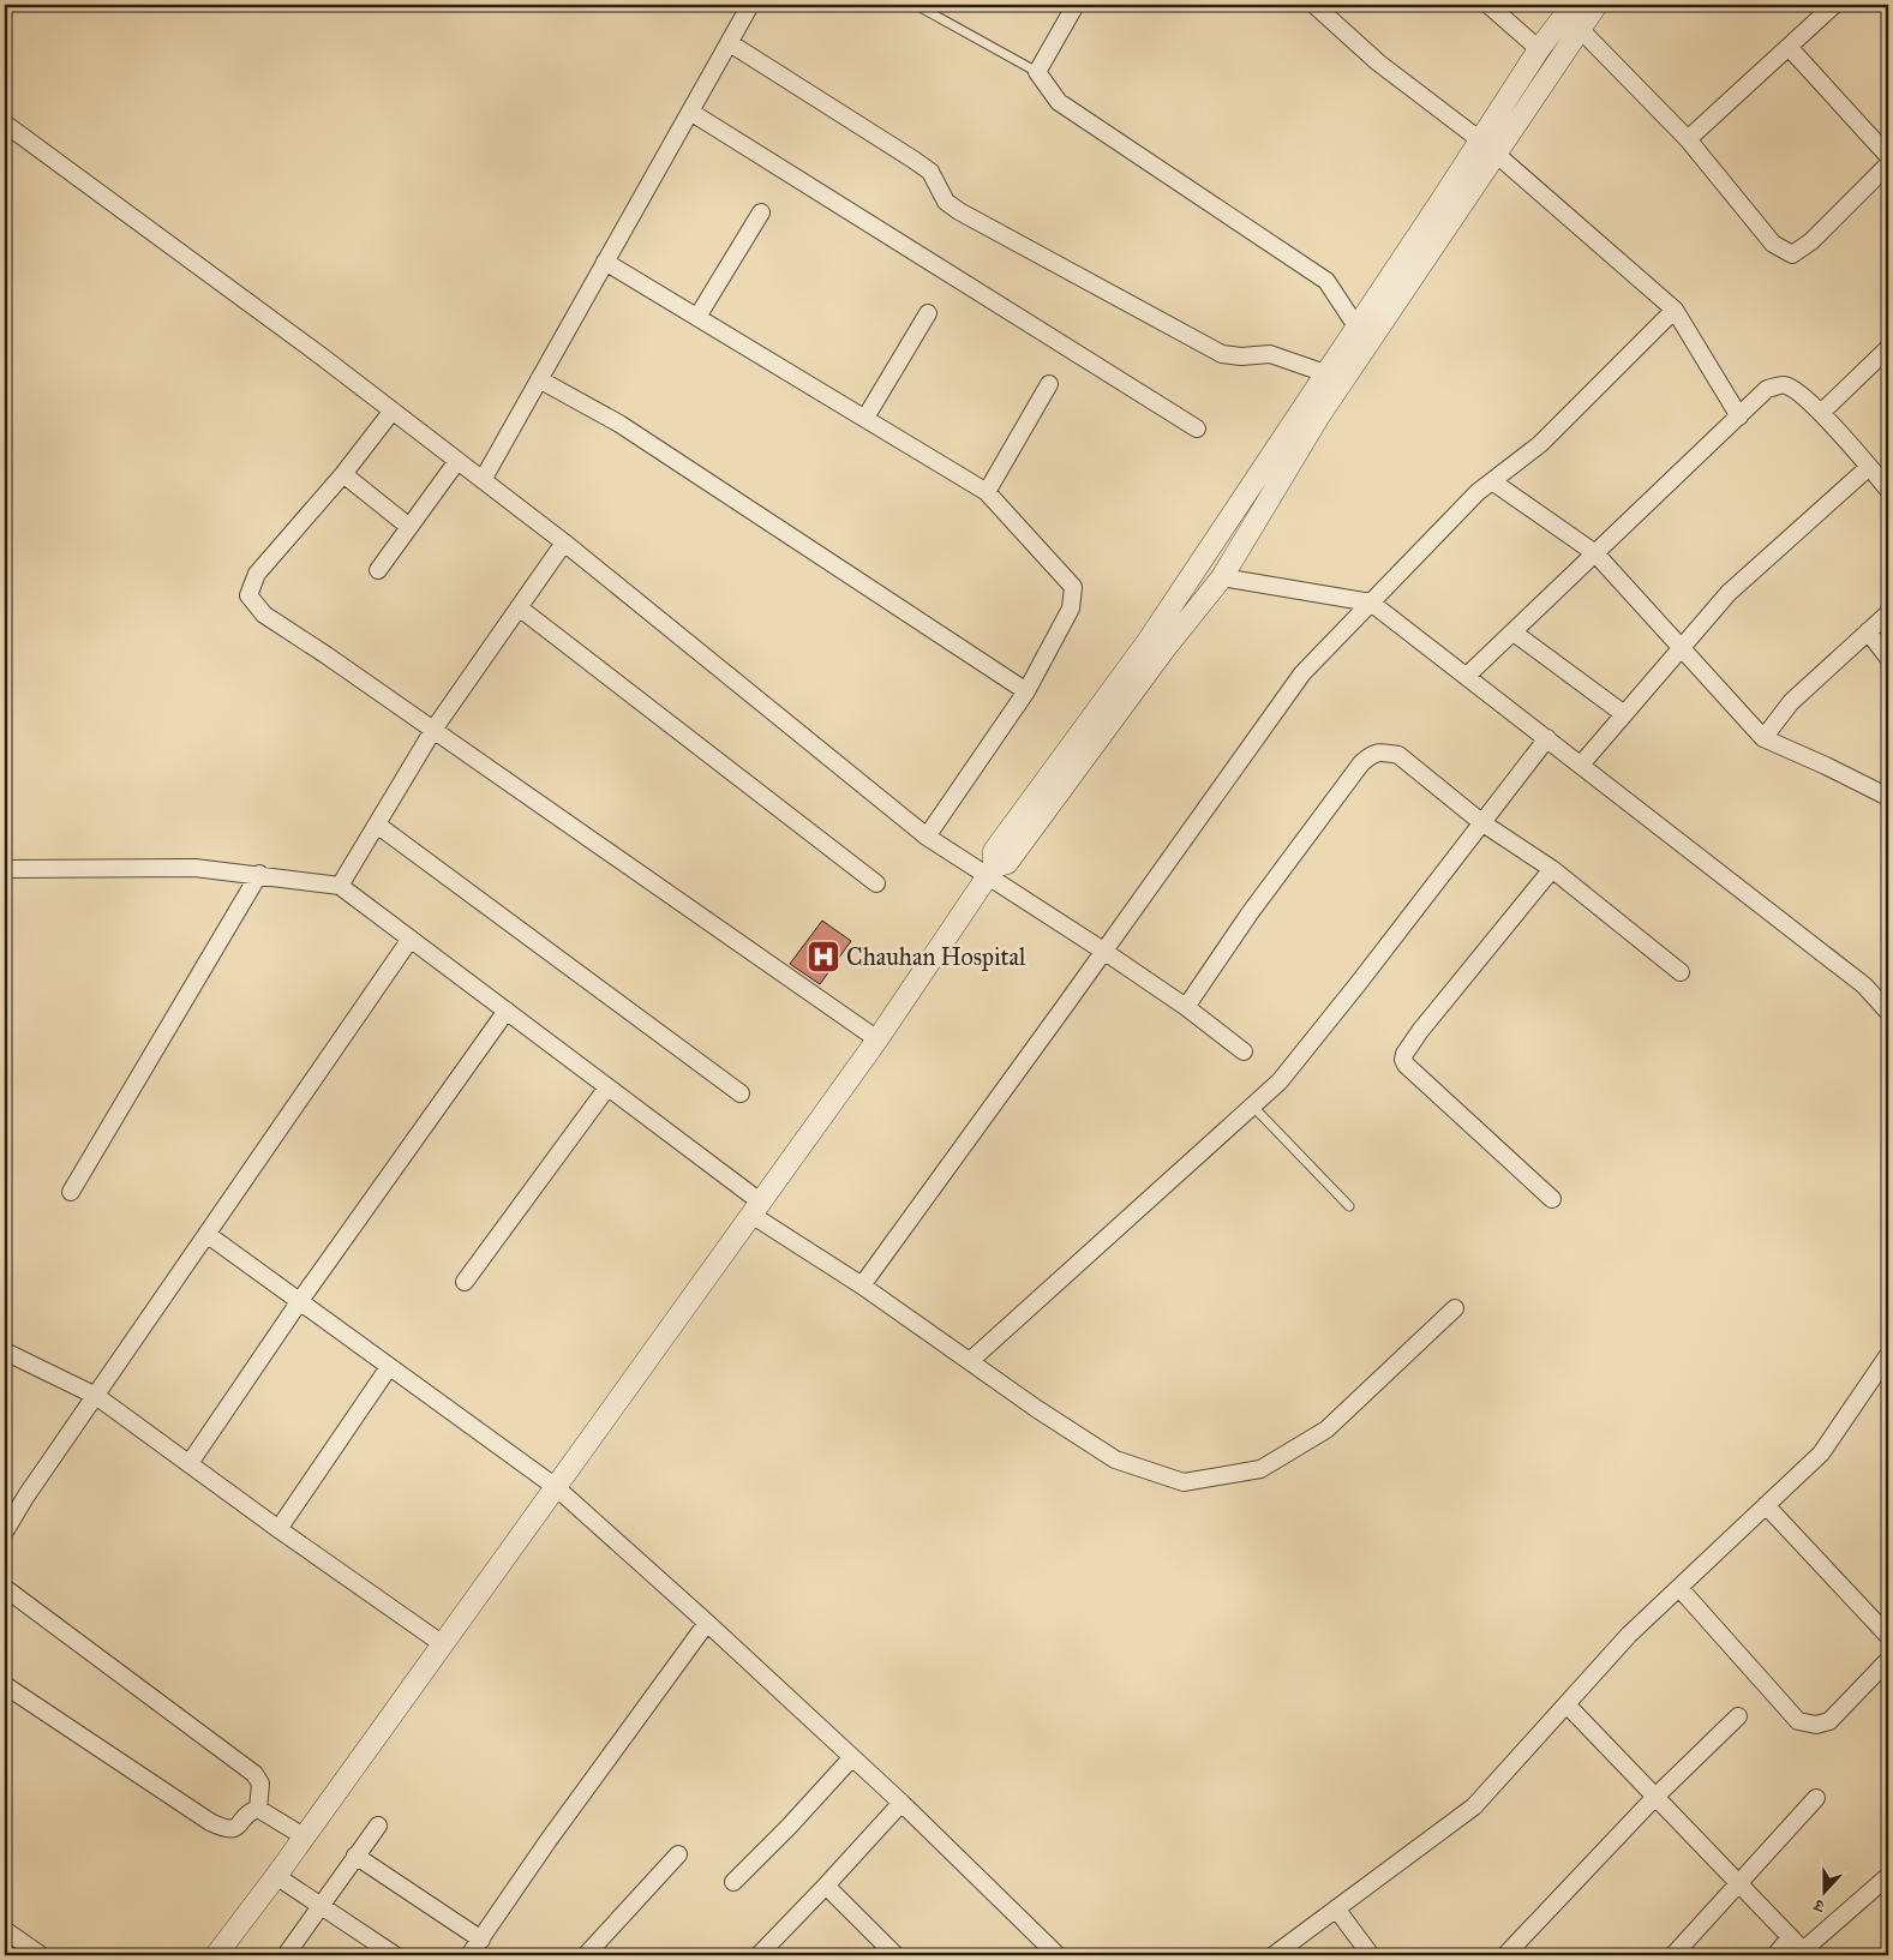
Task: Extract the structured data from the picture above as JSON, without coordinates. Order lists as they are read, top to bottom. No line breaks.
{"places":{"hospital":["Chauhan Hospital"]},"north":"bottom"}
